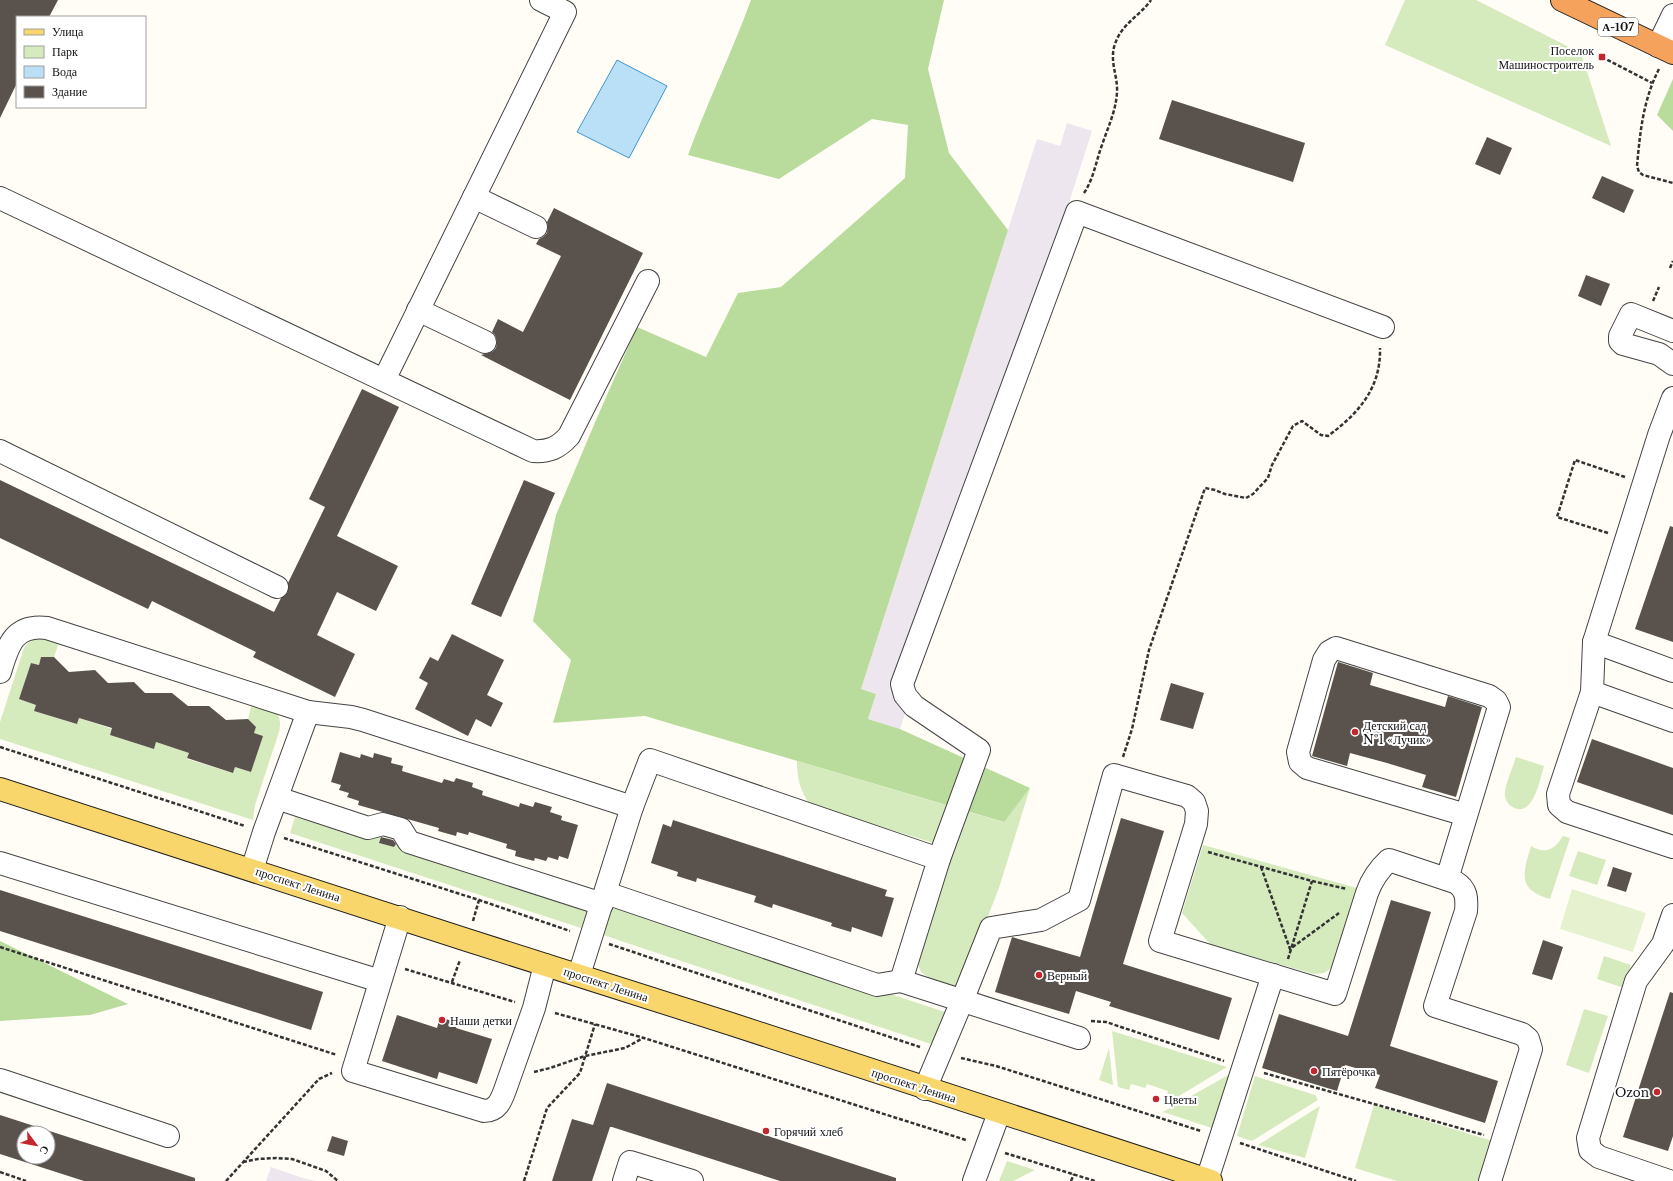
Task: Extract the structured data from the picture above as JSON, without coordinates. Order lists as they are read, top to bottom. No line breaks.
{"streets":{"highway":["А-107"],"main road":["проспект Ленина"]},"places":{"transit":["Поселок Машиностроитель"],"other":["Детский сад №1 «Лучик»","Верный","Наши детки","Пятёрочка","Ozon","Цветы","Горячий хлеб"]},"legend":["Улица","Парк","Вода","Здание"],"north":"bottom right"}
